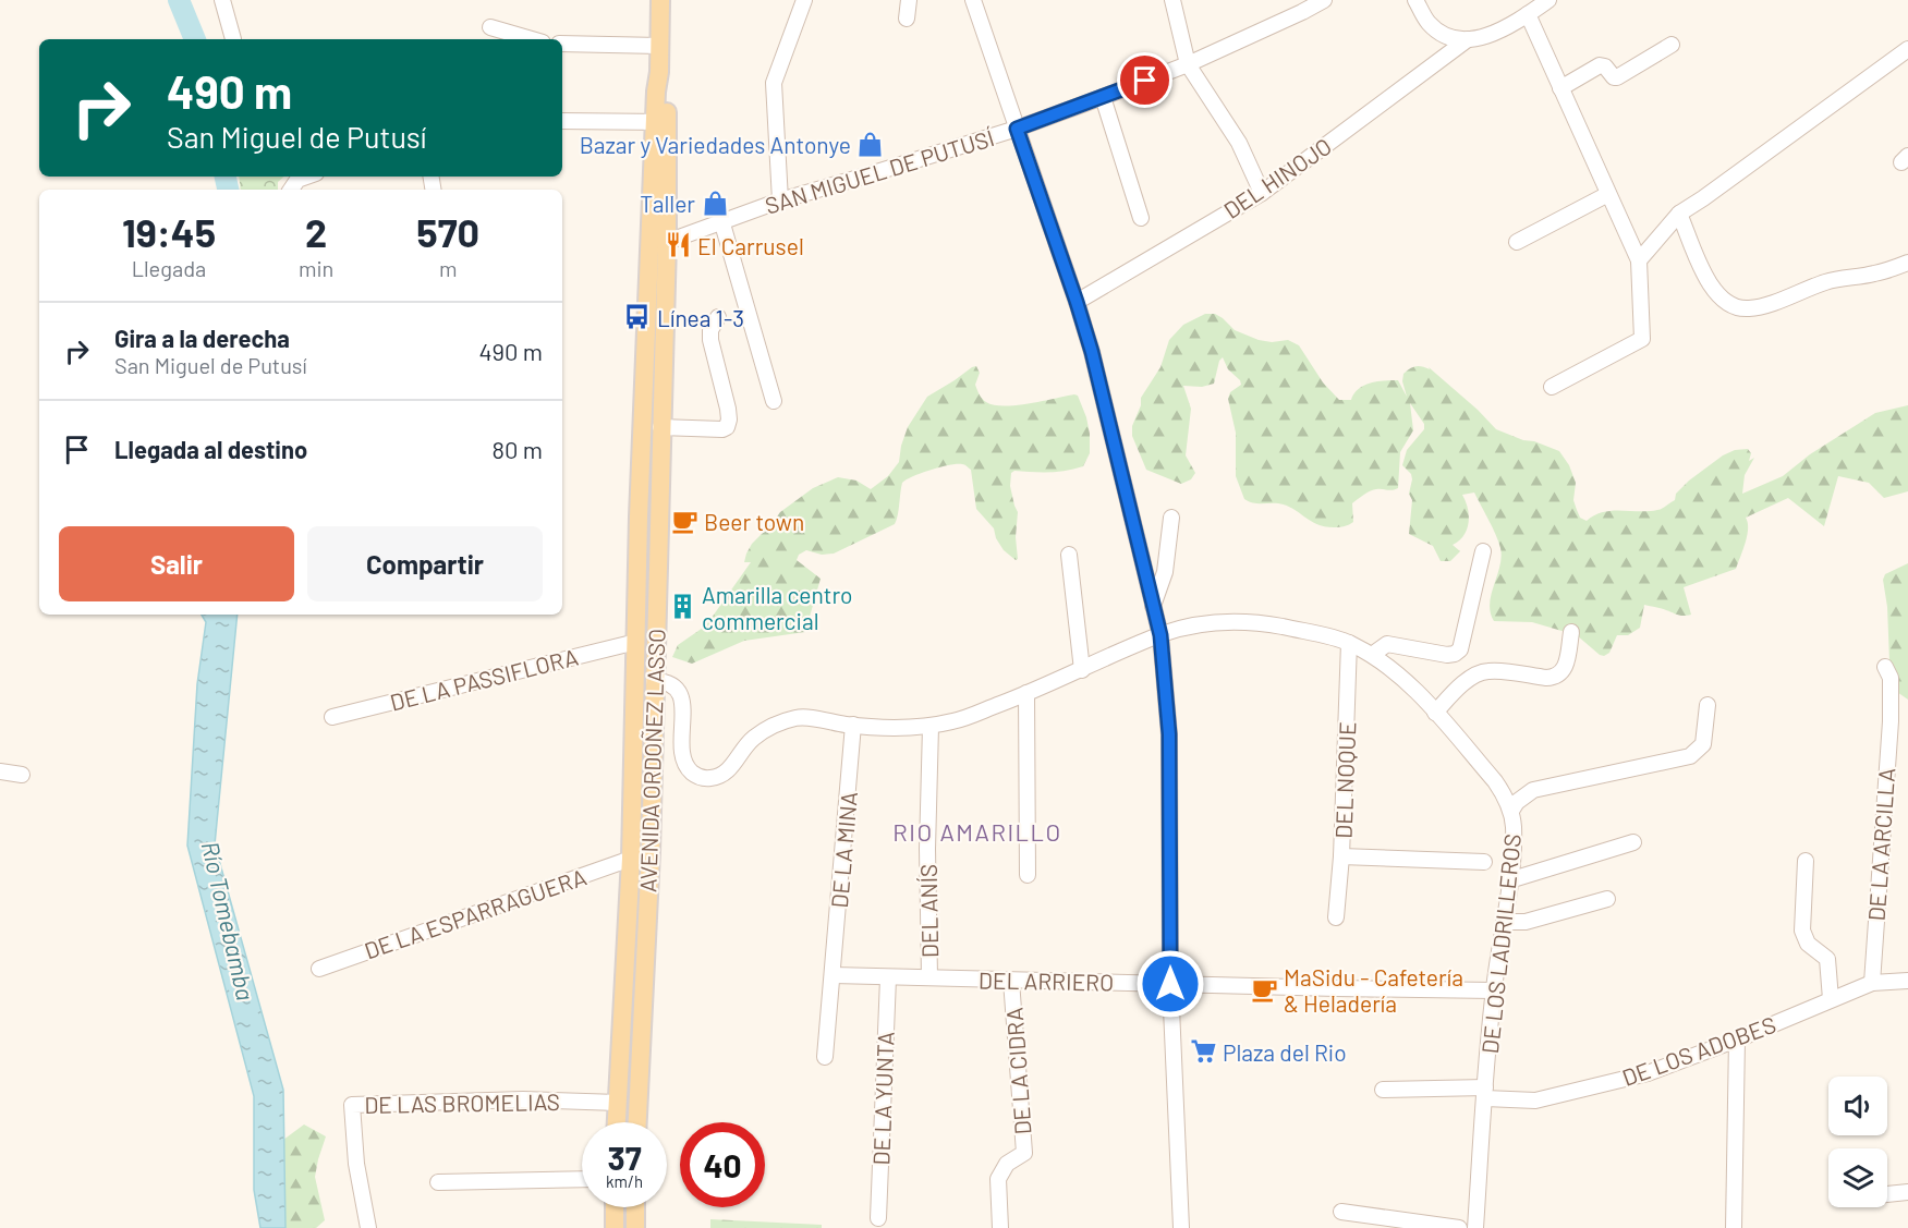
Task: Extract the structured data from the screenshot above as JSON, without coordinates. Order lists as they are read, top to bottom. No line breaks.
{"streets":{"main road":["AVENIDA ORDOÑEZ LASSO"],"street":["SAN MIGUEL DE PUTUSÍ","DEL HINOJO","DE LA PASSIFLORA","DEL NOQUE","DE LA ARCILLA","DE LA MINA","DEL ANÍS","DE LA ESPARRAGUERA","DE LOS LADRILLEROS","DEL ARRIERO","DE LOS ADOBES","DE LA CIDRA","DE LA YUNTA","DE LAS BROMELIAS"]},"crossings":[["SAN MIGUEL DE PUTUSÍ","AVENIDA ORDOÑEZ LASSO"],["DE LA PASSIFLORA","AVENIDA ORDOÑEZ LASSO"],["AVENIDA ORDOÑEZ LASSO","DE LA ESPARRAGUERA"],["AVENIDA ORDOÑEZ LASSO","DE LOS LADRILLEROS"],["AVENIDA ORDOÑEZ LASSO","DE LAS BROMELIAS"],["DEL NOQUE","DE LOS LADRILLEROS"],["DE LA ARCILLA","DE LOS ADOBES"],["DE LA MINA","DE LOS LADRILLEROS"],["DE LA MINA","DEL ARRIERO"],["DEL ANÍS","DE LOS LADRILLEROS"],["DEL ANÍS","DEL ARRIERO"],["DE LOS LADRILLEROS","DEL ARRIERO"],["DE LOS LADRILLEROS","DE LOS ADOBES"],["DEL ARRIERO","DE LA CIDRA"],["DEL ARRIERO","DE LA YUNTA"]],"districts":["RIO AMARILLO"],"water":["Río Tomebamba"],"places":{"shop":["Bazar y Variedades Antonye","Taller"],"restaurant":["El Carrusel"],"bus stop":["Línea 1-3"],"cafe":["Beer town","MaSidu - Cafetería & Heladería"],"building":["Amarilla centro commercial"],"supermarket":["Plaza del Rio"]},"page":{"turn":["490 m","San Miguel de Putusí"],"eta":["19:45","Llegada","2","min","570","m"],"list":[{"name":"Gira a la derecha","note":"San Miguel de Putusí","value":"490 m"},{"name":"Llegada al destino","value":"80 m"}],"buttons":["Salir","Compartir"],"speed":"37 km/h","limit":"40"}}
